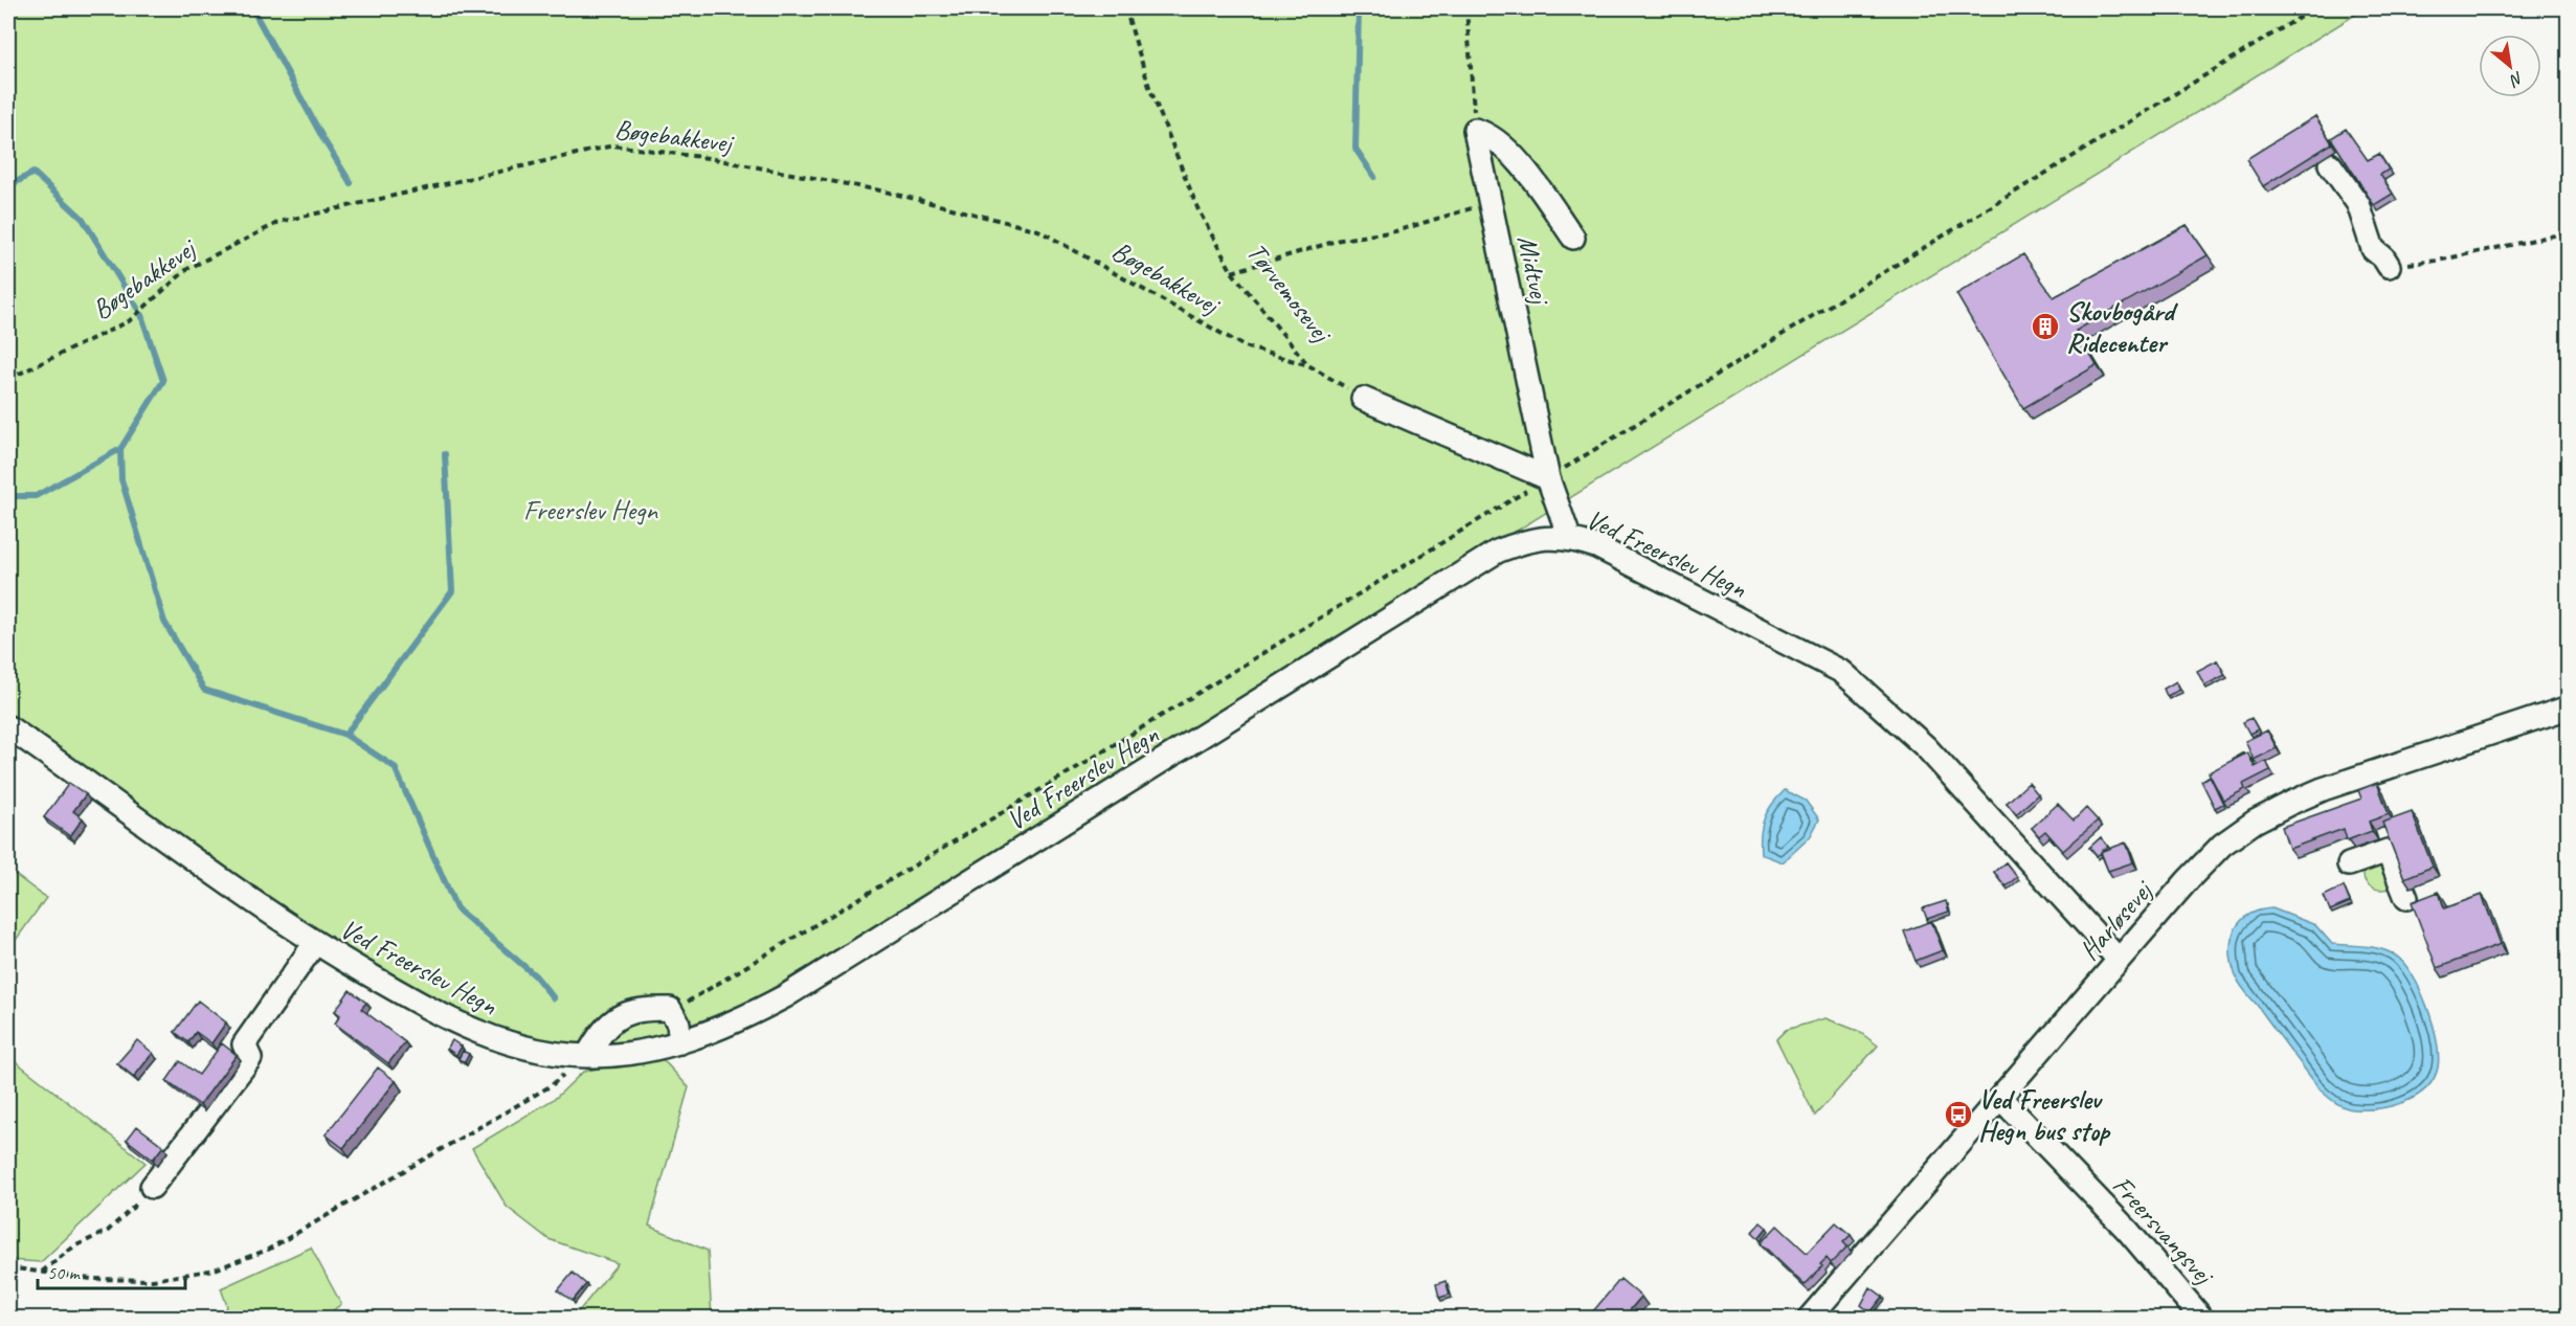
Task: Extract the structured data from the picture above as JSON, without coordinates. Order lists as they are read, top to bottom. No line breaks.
{"streets":{"street":["Midtvej","Ved Freerslev Hegn","Harløsevej","Freersvangsvej"],"path":["Bøgebakkevej","Tørvemosevej"]},"crossings":[["Bøgebakkevej","Tørvemosevej"],["Midtvej","Ved Freerslev Hegn"],["Ved Freerslev Hegn","Harløsevej"],["Harløsevej","Freersvangsvej"]],"parks":["Freerslev Hegn"],"places":{"building":["Skovbogård Ridecenter"],"bus stop":["Ved Freerslev Hegn bus stop"]},"scale_bar":"50 m","north":"bottom right"}
